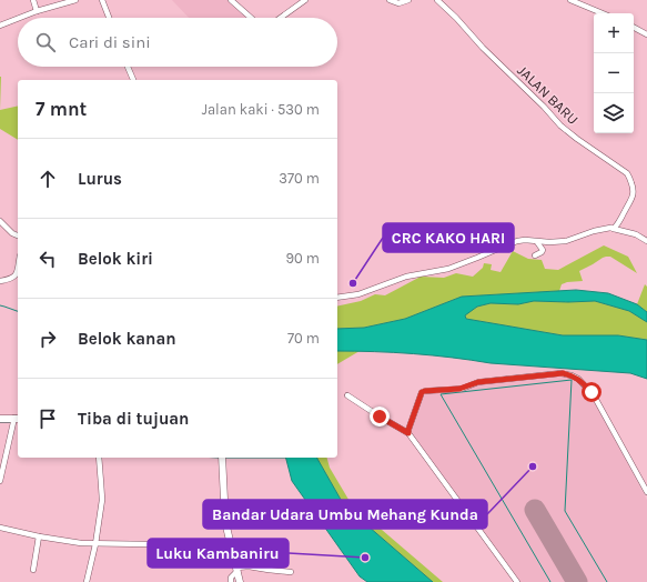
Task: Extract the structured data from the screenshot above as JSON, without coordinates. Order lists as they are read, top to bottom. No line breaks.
{"streets":{"street":["JALAN BARU"]},"places":["CRC KAKO HARI","Bandar Udara Umbu Mehang Kunda","Luku Kambaniru"],"page":{"map_buttons":["+","−"],"search":"Cari di sini","heading":["7 mnt","Jalan kaki · 530 m"],"list":[["Lurus","370 m"],["Belok kiri","90 m"],["Belok kanan","70 m"],"Tiba di tujuan"]}}
